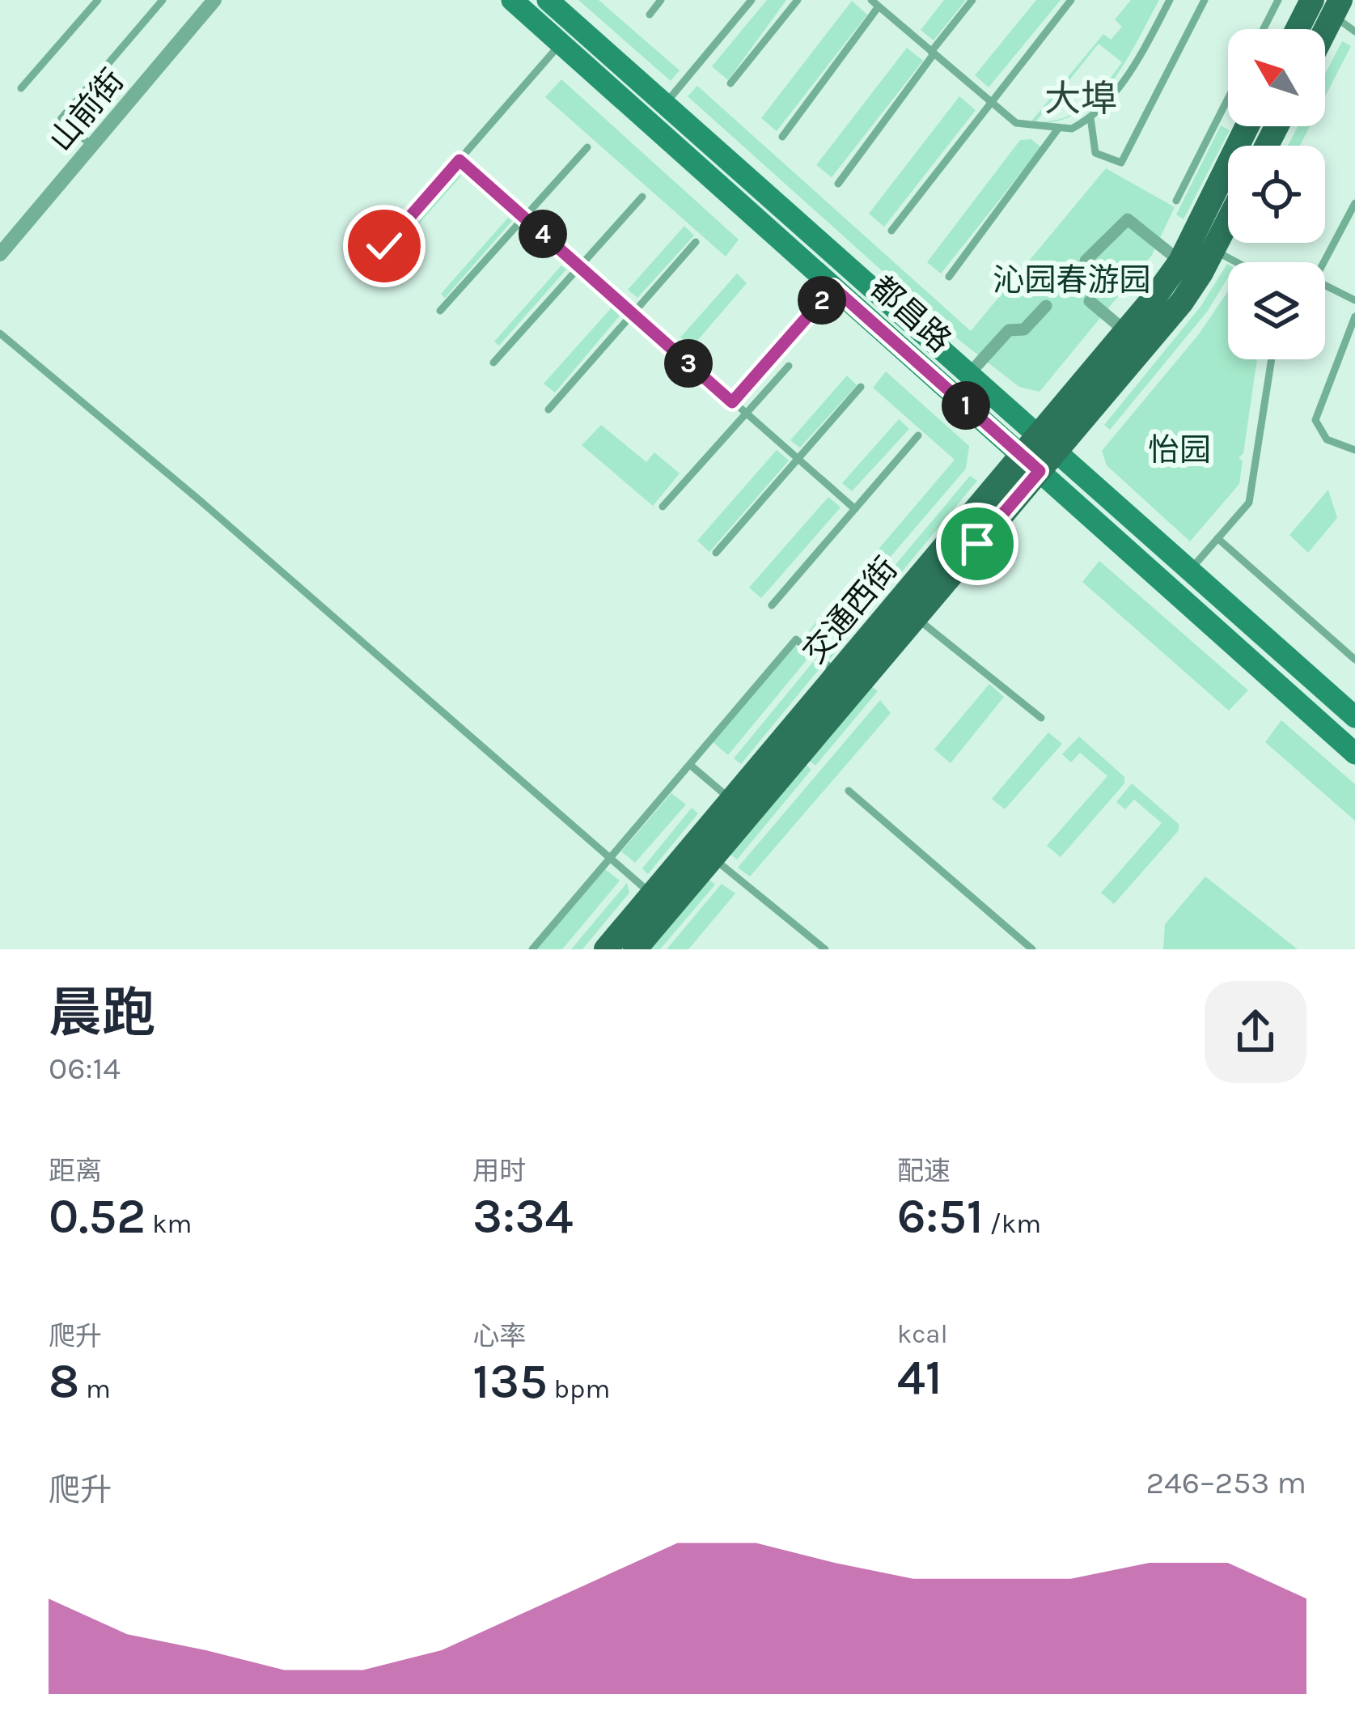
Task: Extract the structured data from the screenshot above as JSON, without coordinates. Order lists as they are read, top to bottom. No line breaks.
{"streets":{"main road":["都昌路","交通西街"],"street":["山前街"]},"crossings":[["都昌路","交通西街"]],"districts":["大埠"],"parks":["沁园春游园","怡园"],"north":"top left","page":{"pins":["4","2","3","1"],"heading":["晨跑","06:14"],"stats":[["距离","0.52 km"],["用时","3:34"],["配速","6:51 /km"],["爬升","8 m"],["心率","135 bpm"],["kcal","41"]],"chart":["爬升","246–253 m"]}}
